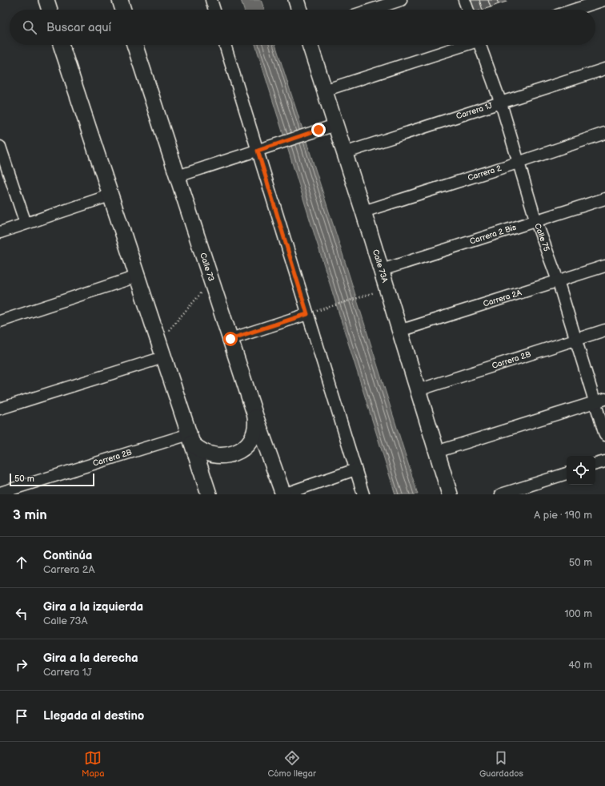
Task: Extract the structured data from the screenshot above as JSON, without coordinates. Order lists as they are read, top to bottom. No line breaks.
{"streets":{"main road":["Calle 73A","Calle 73"],"street":["Carrera 1J","Carrera 2","Carrera 2 Bis","Calle 75","Carrera 2A","Carrera 2B"]},"crossings":[["Carrera 1J","Calle 75"],["Carrera 1J","Calle 73A"],["Carrera 2","Calle 75"],["Carrera 2","Calle 73A"],["Carrera 2 Bis","Calle 75"],["Carrera 2 Bis","Calle 73A"],["Calle 75","Carrera 2A"],["Calle 75","Carrera 2B"],["Calle 73A","Carrera 2A"],["Calle 73A","Carrera 2B"]],"scale_bar":"50 m","page":{"search":"Buscar aquí","scale":"50 m","heading":["3 min","A pie · 190 m"],"list":[["Continúa","Carrera 2A","50 m"],["Gira a la izquierda","Calle 73A","100 m"],["Gira a la derecha","Carrera 1J","40 m"],"Llegada al destino"],"nav":["Mapa","Cómo llegar","Guardados"]}}
